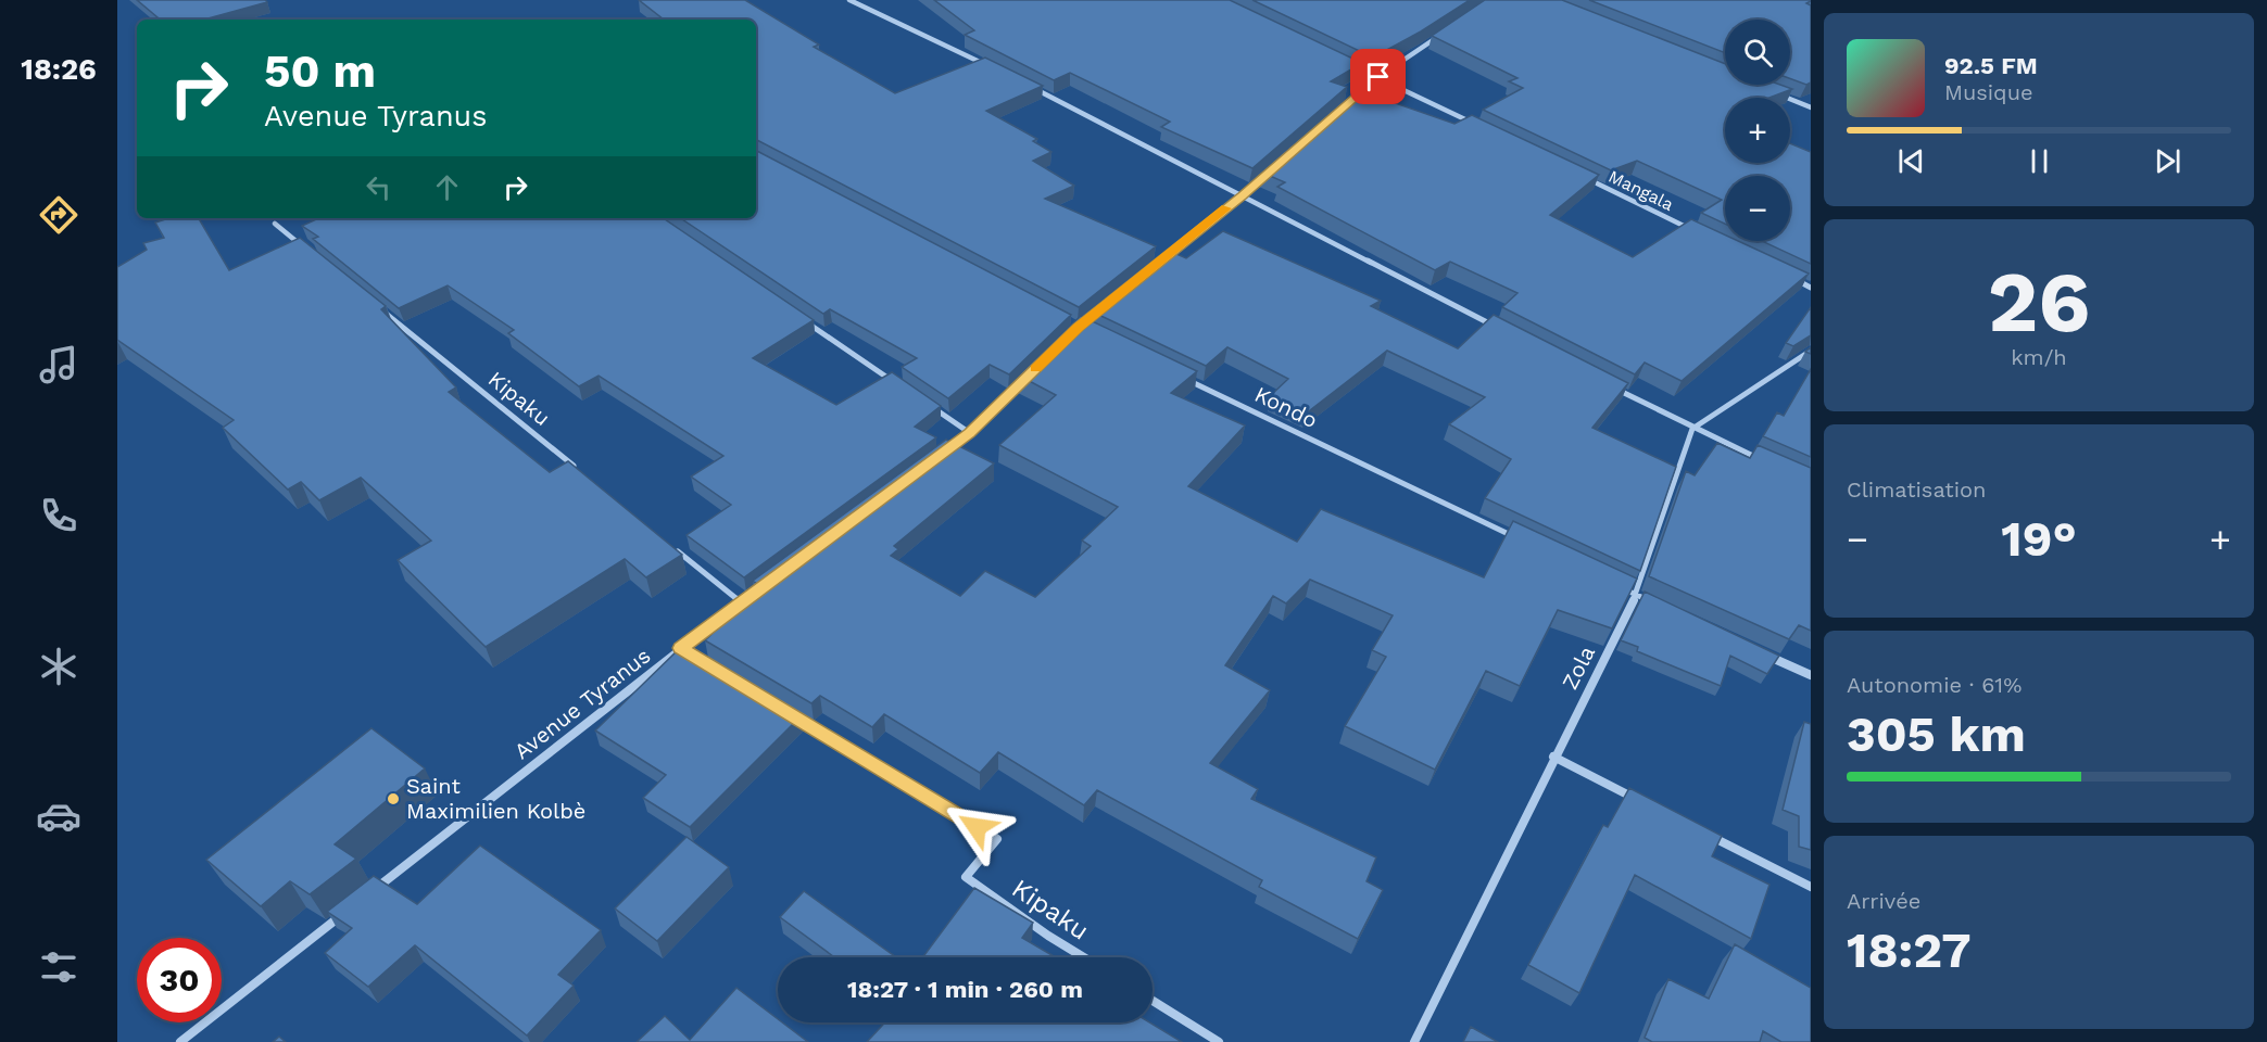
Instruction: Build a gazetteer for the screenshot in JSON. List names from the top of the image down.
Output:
{
  "streets": {
    "street": [
      "Mangala",
      "Kipaku",
      "Kondo",
      "Zola",
      "Avenue Tyranus"
    ]
  },
  "places": ["Saint Maximilien Kolbè"],
  "page": {
    "tabs": "18:26",
    "map_buttons": ["+", "−"],
    "turn": ["50 m", "Avenue Tyranus"],
    "song": ["92.5 FM", "Musique"],
    "tile": [
      ["26", "km/h"],
      "Climatisation",
      ["Autonomie · 61%", "305 km"],
      ["Arrivée", "18:27"]
    ],
    "heat": ["−", "19°", "+"],
    "limit": "30",
    "trip": "18:27 · 1 min · 260 m"
  }
}
